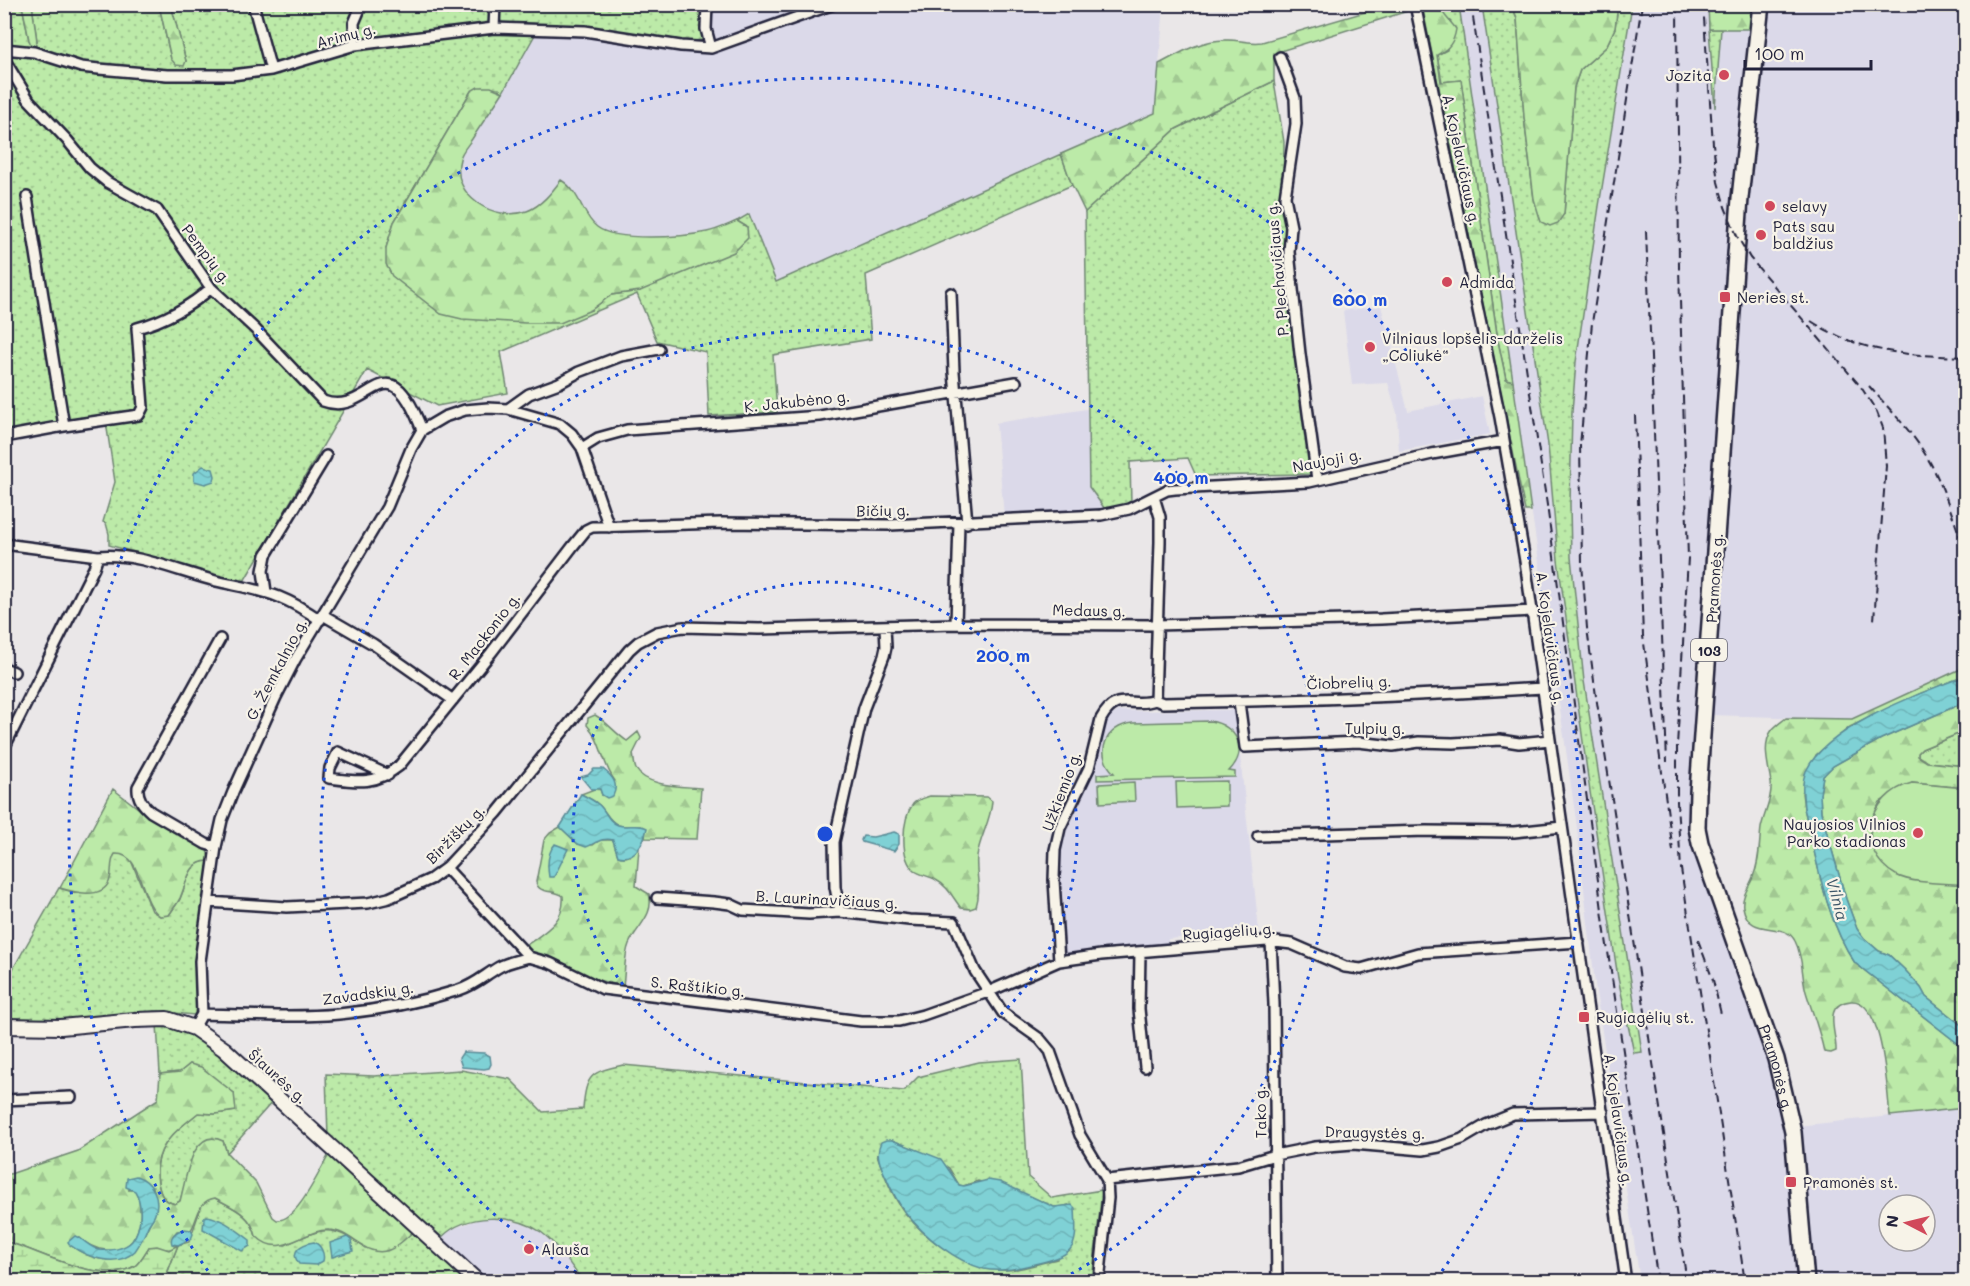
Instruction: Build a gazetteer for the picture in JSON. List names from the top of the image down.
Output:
{
  "streets": {
    "main road": ["Pramonės g.", "103", "Šiaurės g."],
    "street": [
      "Arimų g.",
      "A. Kojelavičiaus g.",
      "Pempių g.",
      "P. Plechavičiaus g.",
      "K. Jakubėno g.",
      "Naujoji g.",
      "Bičių g.",
      "Medaus g.",
      "R. Mackonio g.",
      "G. Žemkalnio g.",
      "Čiobrelių g.",
      "Tulpių g.",
      "Užkiemio g.",
      "Biržiškų g.",
      "B. Laurinavičiaus g.",
      "Rugiagėlių g.",
      "S. Raštikio g.",
      "Zavadskių g.",
      "Tako g.",
      "Draugystės g."
    ]
  },
  "crossings": [
    ["A. Kojelavičiaus g.", "Naujoji g."],
    ["A. Kojelavičiaus g.", "Medaus g."],
    ["A. Kojelavičiaus g.", "Čiobrelių g."],
    ["A. Kojelavičiaus g.", "Tulpių g."],
    ["A. Kojelavičiaus g.", "Rugiagėlių g."],
    ["A. Kojelavičiaus g.", "Draugystės g."],
    ["Pempių g.", "G. Žemkalnio g."],
    ["P. Plechavičiaus g.", "Naujoji g."],
    ["Naujoji g.", "Bičių g."],
    ["Bičių g.", "R. Mackonio g."],
    ["Medaus g.", "Biržiškų g."],
    ["G. Žemkalnio g.", "Biržiškų g."],
    ["G. Žemkalnio g.", "Zavadskių g."],
    ["Čiobrelių g.", "Tulpių g."],
    ["Čiobrelių g.", "Užkiemio g."],
    ["Užkiemio g.", "Rugiagėlių g."],
    ["Biržiškų g.", "S. Raštikio g."],
    ["B. Laurinavičiaus g.", "Rugiagėlių g."],
    ["B. Laurinavičiaus g.", "S. Raštikio g."],
    ["Rugiagėlių g.", "S. Raštikio g."],
    ["Rugiagėlių g.", "Tako g."],
    ["S. Raštikio g.", "Zavadskių g."],
    ["Tako g.", "Draugystės g."]
  ],
  "water": ["Vilnia"],
  "places": {
    "other": [
      "Jozita",
      "selavy",
      "Pats sau baldžius",
      "Admida",
      "Vilniaus lopšelis-darželis „Coliukė“",
      "Naujosios Vilnios Parko stadionas",
      "Alauša"
    ],
    "transit": ["Neries st.", "Rugiagėlių st.", "Pramonės st."]
  },
  "scale_bar": "100 m",
  "north": "left",
  "rings": ["600 m", "400 m", "200 m"]
}
